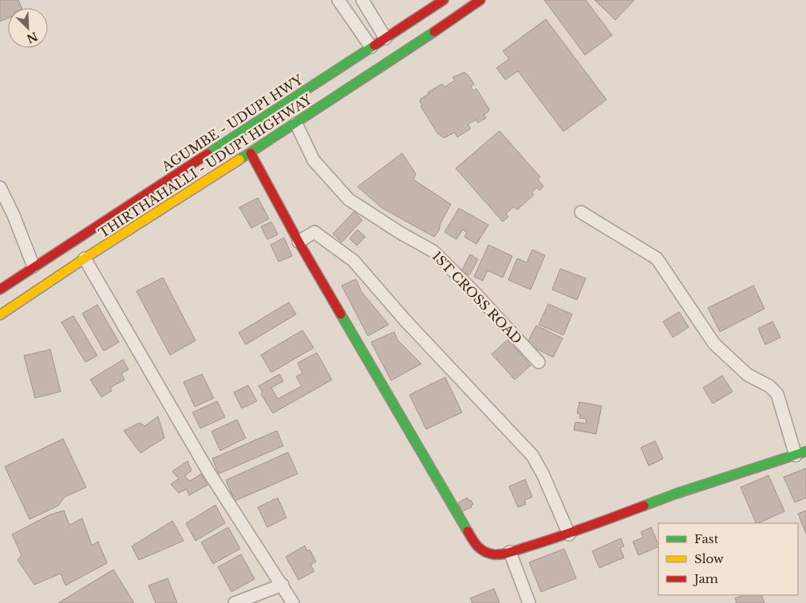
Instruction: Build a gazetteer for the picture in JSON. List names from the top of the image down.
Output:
{
  "streets": {
    "main road": ["AGUMBE - UDUPI HWY", "THIRTHAHALLI - UDUPI HIGHWAY"],
    "street": ["1ST CROSS ROAD"]
  },
  "crossings": [
    ["THIRTHAHALLI - UDUPI HIGHWAY", "1ST CROSS ROAD"]
  ],
  "legend": ["Fast", "Slow", "Jam"],
  "north": "bottom right"
}
